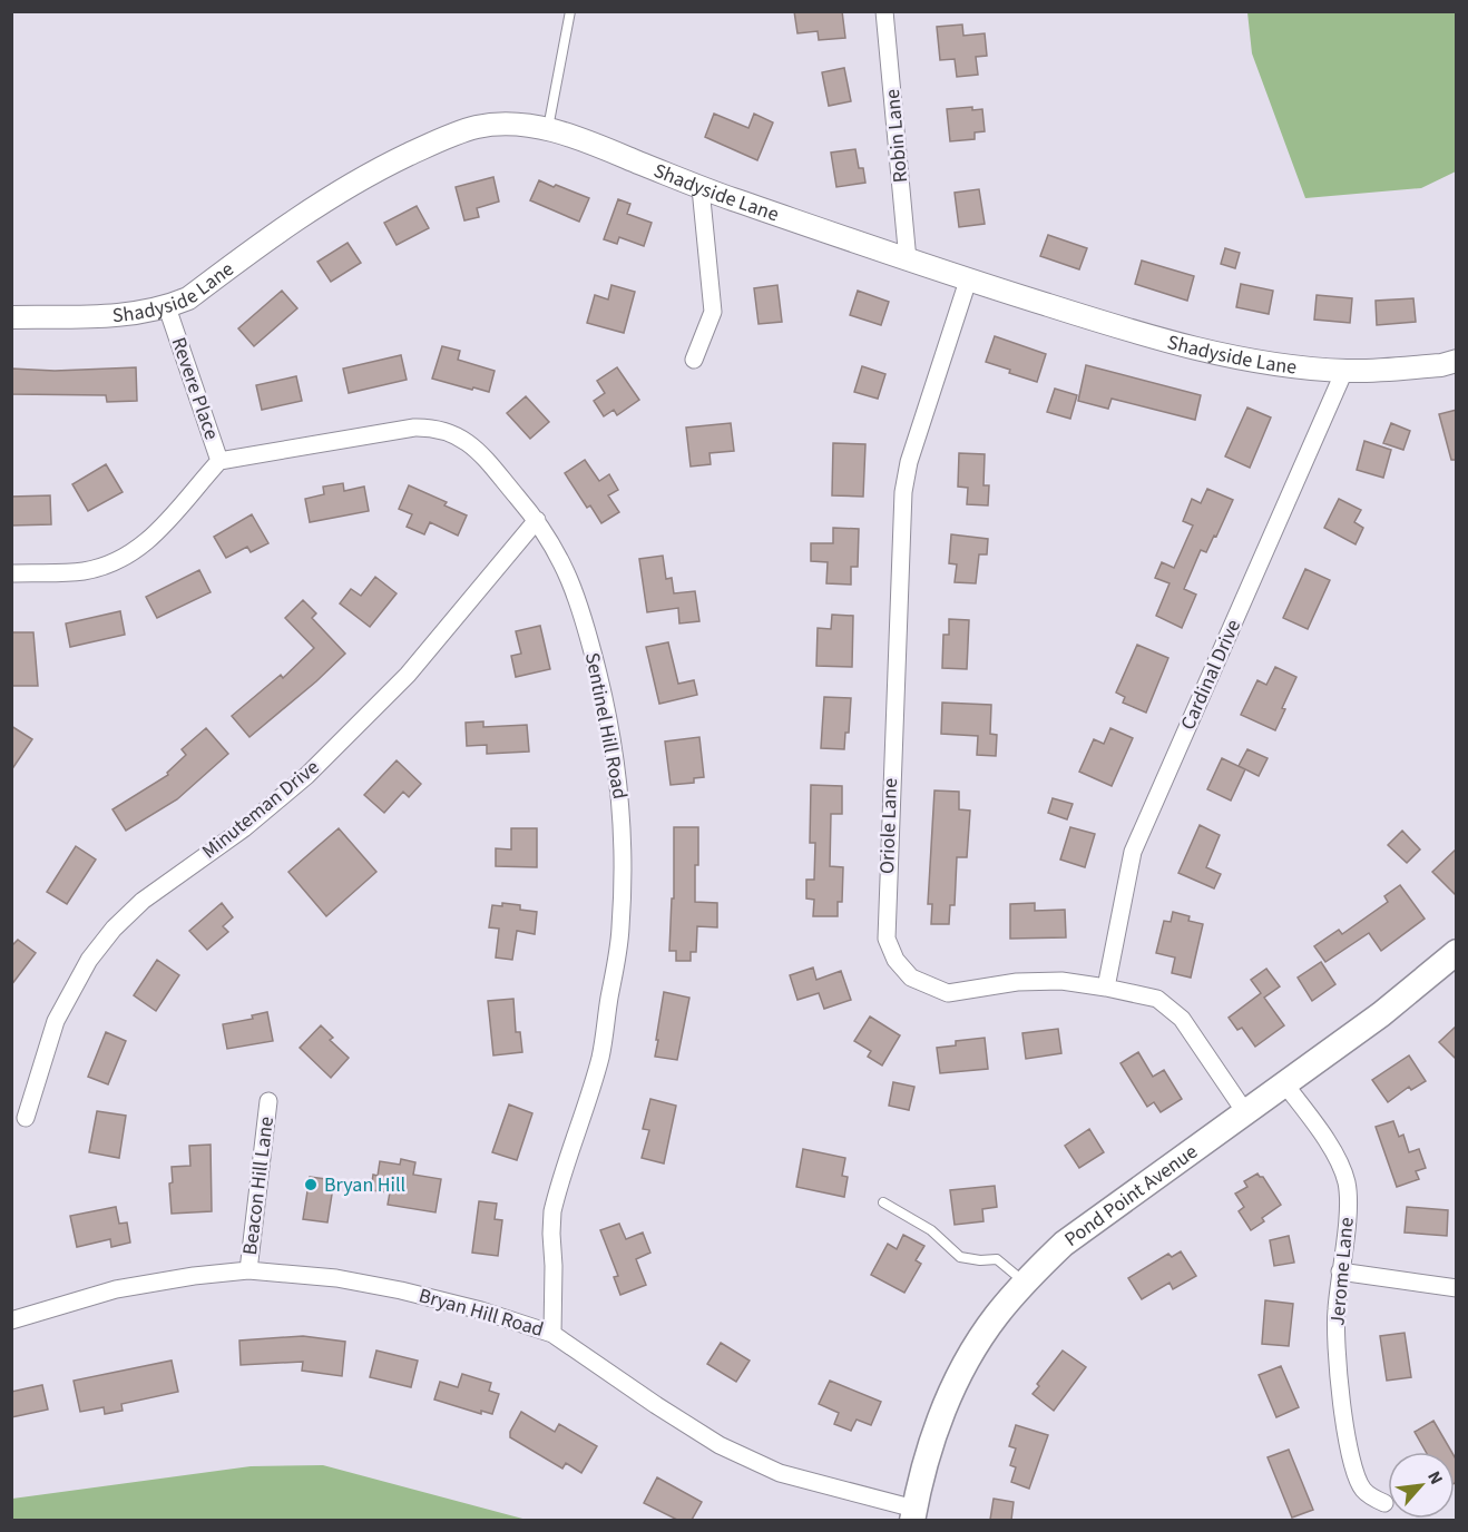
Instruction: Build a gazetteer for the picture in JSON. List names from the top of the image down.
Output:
{
  "streets": {
    "main road": ["Pond Point Avenue"],
    "street": [
      "Robin Lane",
      "Shadyside Lane",
      "Revere Place",
      "Cardinal Drive",
      "Sentinel Hill Road",
      "Minuteman Drive",
      "Oriole Lane",
      "Beacon Hill Lane",
      "Jerome Lane",
      "Bryan Hill Road"
    ]
  },
  "crossings": [
    ["Robin Lane", "Shadyside Lane"],
    ["Shadyside Lane", "Revere Place"],
    ["Shadyside Lane", "Cardinal Drive"],
    ["Shadyside Lane", "Oriole Lane"],
    ["Revere Place", "Sentinel Hill Road"],
    ["Cardinal Drive", "Oriole Lane"],
    ["Sentinel Hill Road", "Minuteman Drive"],
    ["Sentinel Hill Road", "Bryan Hill Road"],
    ["Oriole Lane", "Pond Point Avenue"],
    ["Beacon Hill Lane", "Bryan Hill Road"],
    ["Pond Point Avenue", "Jerome Lane"],
    ["Pond Point Avenue", "Bryan Hill Road"]
  ],
  "places": ["Bryan Hill"],
  "north": "top right"
}
